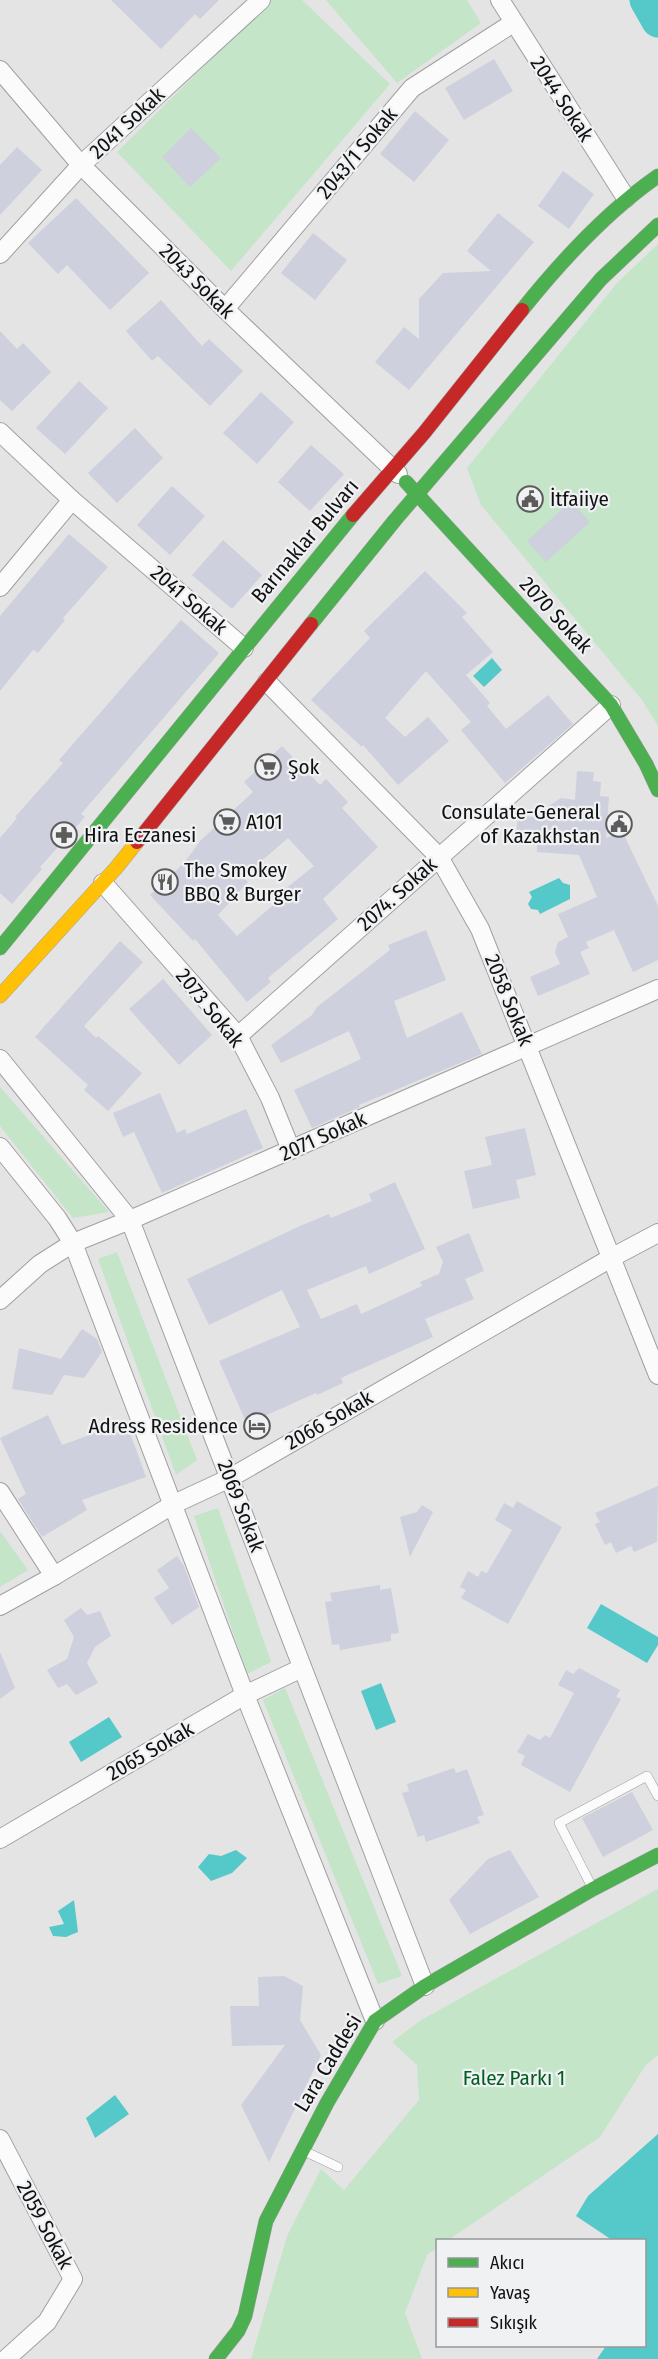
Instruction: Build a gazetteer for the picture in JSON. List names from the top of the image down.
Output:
{
  "streets": {
    "main road": ["Barınaklar Bulvarı", "2070 Sokak", "Lara Caddesi"],
    "street": [
      "2044 Sokak",
      "2041 Sokak",
      "2043/1 Sokak",
      "2043 Sokak",
      "2074. Sokak",
      "2058 Sokak",
      "2073 Sokak",
      "2071 Sokak",
      "2066 Sokak",
      "2069 Sokak",
      "2065 Sokak",
      "2059 Sokak"
    ]
  },
  "crossings": [
    ["2044 Sokak", "2043/1 Sokak"],
    ["2044 Sokak", "Barınaklar Bulvarı"],
    ["2041 Sokak", "2043 Sokak"],
    ["2041 Sokak", "Barınaklar Bulvarı"],
    ["2043/1 Sokak", "2043 Sokak"],
    ["2043 Sokak", "Barınaklar Bulvarı"],
    ["2043 Sokak", "2070 Sokak"],
    ["Barınaklar Bulvarı", "2070 Sokak"],
    ["Barınaklar Bulvarı", "2058 Sokak"],
    ["Barınaklar Bulvarı", "2073 Sokak"],
    ["2070 Sokak", "2074. Sokak"],
    ["2074. Sokak", "2058 Sokak"],
    ["2074. Sokak", "2073 Sokak"],
    ["2058 Sokak", "2071 Sokak"],
    ["2058 Sokak", "2066 Sokak"],
    ["2073 Sokak", "2071 Sokak"],
    ["2071 Sokak", "2069 Sokak"],
    ["2066 Sokak", "2069 Sokak"],
    ["2069 Sokak", "2065 Sokak"],
    ["2069 Sokak", "Lara Caddesi"]
  ],
  "parks": ["Falez Parkı 1"],
  "places": {
    "public building": ["İtfaiiye", "Consulate-General of Kazakhstan"],
    "supermarket": ["Şok", "A101"],
    "pharmacy": ["Hira Eczanesi"],
    "restaurant": ["The Smokey BBQ & Burger"],
    "hotel": ["Adress Residence"]
  },
  "legend": ["Akıcı", "Yavaş", "Sıkışık"]
}
